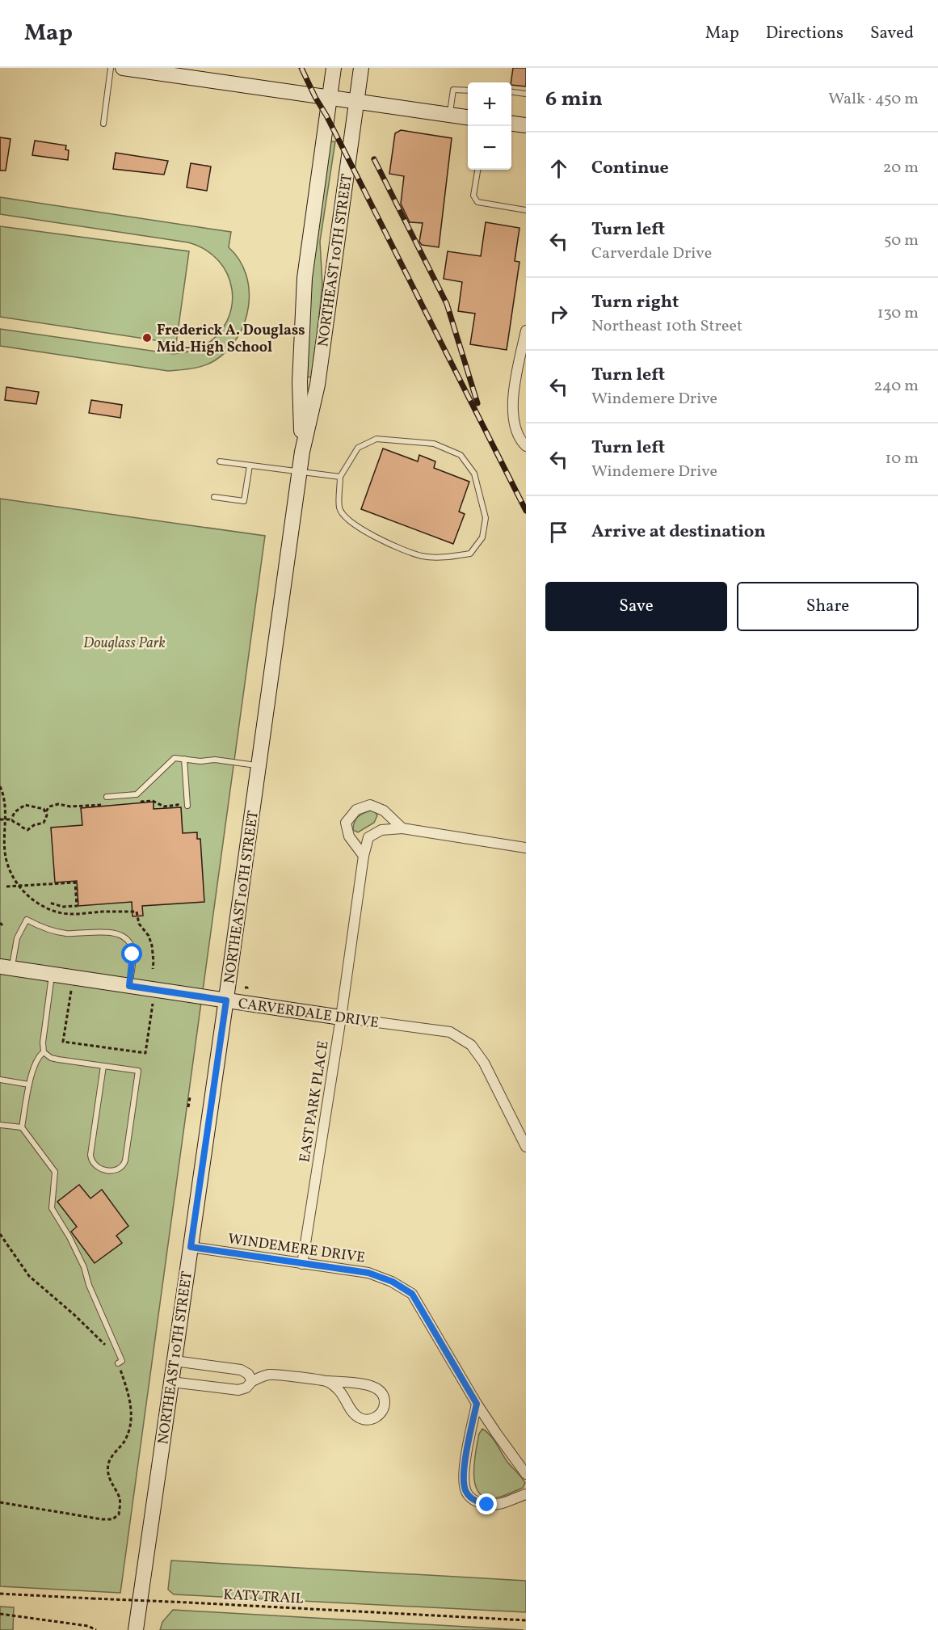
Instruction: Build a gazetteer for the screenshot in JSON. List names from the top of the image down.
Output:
{
  "streets": {
    "main road": ["NORTHEAST 10TH STREET", "CARVERDALE DRIVE"],
    "street": ["EAST PARK PLACE", "WINDEMERE DRIVE"],
    "path": ["KATY TRAIL"]
  },
  "crossings": [
    ["NORTHEAST 10TH STREET", "CARVERDALE DRIVE"],
    ["NORTHEAST 10TH STREET", "WINDEMERE DRIVE"],
    ["CARVERDALE DRIVE", "EAST PARK PLACE"],
    ["EAST PARK PLACE", "WINDEMERE DRIVE"]
  ],
  "parks": ["Douglass Park"],
  "places": ["Frederick A. Douglass Mid-High School"],
  "page": {
    "header": "Map",
    "nav": ["Map", "Directions", "Saved"],
    "heading": ["6 min", "Walk · 450 m"],
    "map_buttons": ["+", "−"],
    "list": [
      ["Continue", "20 m"],
      ["Turn left", "Carverdale Drive", "50 m"],
      ["Turn right", "Northeast 10th Street", "130 m"],
      ["Turn left", "Windemere Drive", "240 m"],
      ["Turn left", "Windemere Drive", "10 m"],
      "Arrive at destination"
    ],
    "buttons": ["Save", "Share"]
  }
}
